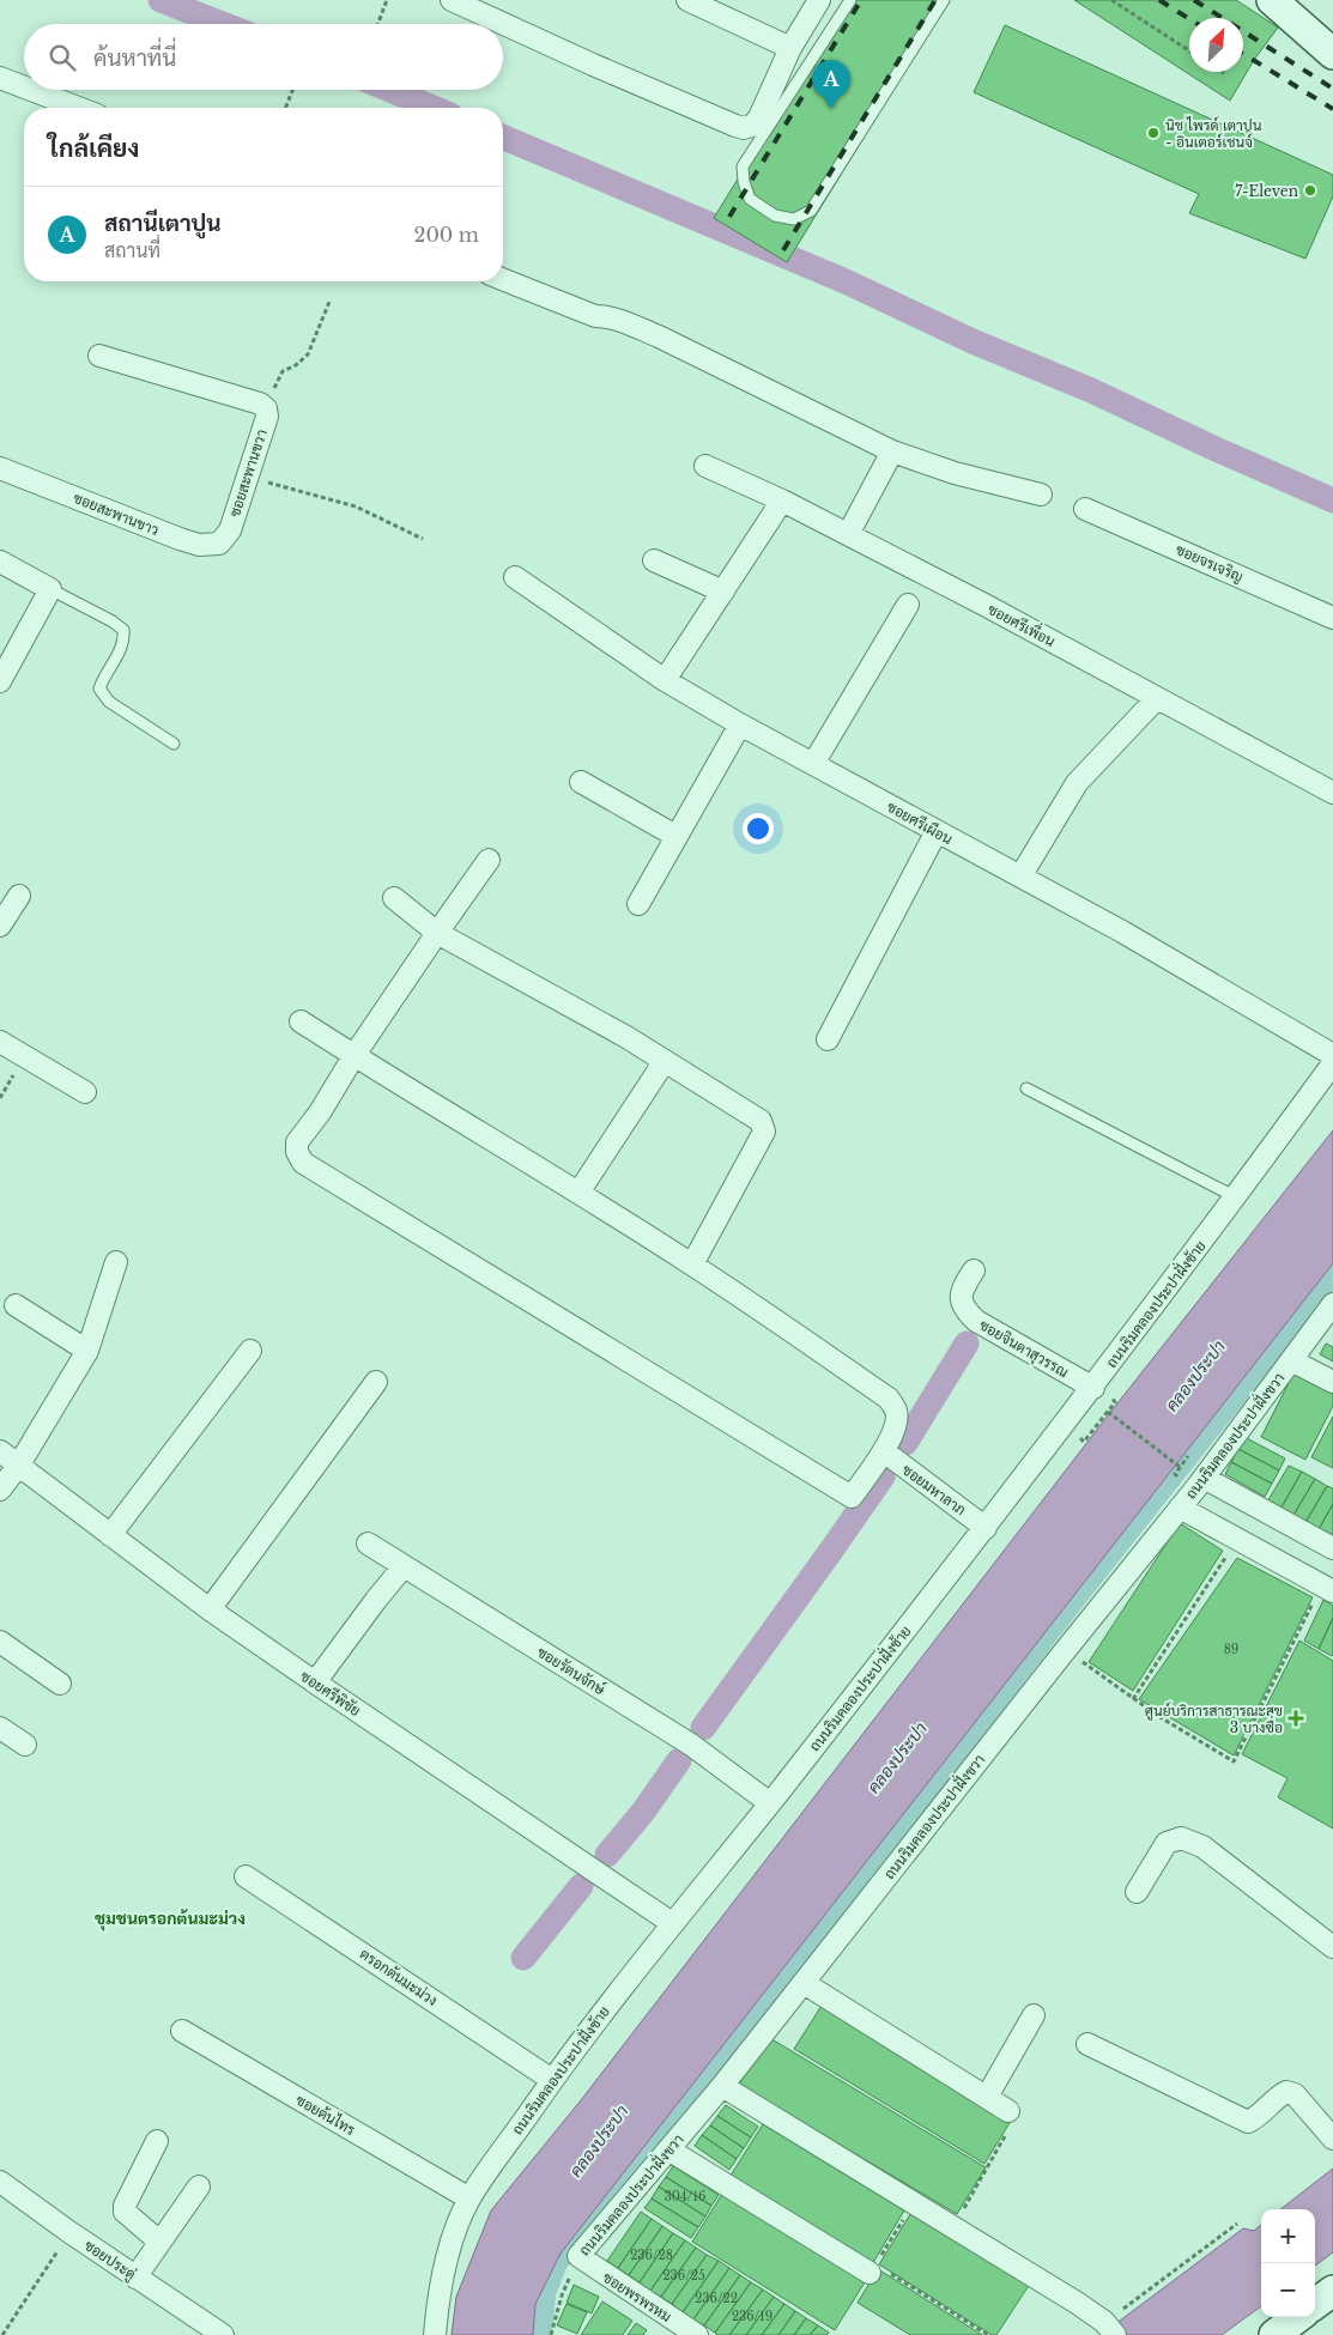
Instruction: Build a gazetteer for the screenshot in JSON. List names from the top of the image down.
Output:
{
  "streets": {
    "street": [
      "ซอยสะพานขวา",
      "ซอยสะพานขาว",
      "ซอยจรเจริญ",
      "ซอยศรีเพื่อน",
      "ซอยศรีเผือน",
      "ถนนริมคลองประปาฝั่งซ้าย",
      "ซอยจินดาสุวรรณ",
      "ถนนริมคลองประปาฝั่งขวา",
      "ซอยมหาลาภ",
      "ซอยรัตนจักษ์",
      "ซอยศรีพิชัย",
      "ตรอกต้นมะม่วง",
      "ซอยต้นไทร",
      "ซอยประดู่",
      "ซอยพรพรหม"
    ]
  },
  "crossings": [
    ["ซอยสะพานขวา", "ซอยสะพานขาว"],
    ["ถนนริมคลองประปาฝั่งซ้าย", "ซอยจินดาสุวรรณ"],
    ["ถนนริมคลองประปาฝั่งซ้าย", "ซอยมหาลาภ"],
    ["ถนนริมคลองประปาฝั่งซ้าย", "ซอยรัตนจักษ์"],
    ["ถนนริมคลองประปาฝั่งซ้าย", "ซอยศรีพิชัย"],
    ["ถนนริมคลองประปาฝั่งซ้าย", "ตรอกต้นมะม่วง"],
    ["ถนนริมคลองประปาฝั่งซ้าย", "ซอยต้นไทร"],
    ["ถนนริมคลองประปาฝั่งขวา", "ซอยพรพรหม"]
  ],
  "districts": ["ชุมชนตรอกต้นมะม่วง"],
  "water": ["คลองประปา"],
  "places": {
    "other": ["นิช ไพรด์ เตาปูน - อินเตอร์เชนจ์", "7-Eleven"],
    "health": ["ศูนย์บริการสาธารณะสุข 3 บางซื่อ"]
  },
  "house_numbers": [
    "89",
    "304/16",
    "236/28",
    "236/25",
    "236/22",
    "236/19"
  ],
  "north": "top right",
  "page": {
    "search": "ค้นหาที่นี่",
    "pins": "A",
    "heading": "ใกล้เคียง",
    "list": [
      {
        "mark": "A",
        "name": "สถานีเตาปูน",
        "note": "สถานที่",
        "value": "200 m"
      }
    ],
    "map_buttons": ["+", "−"]
  }
}
